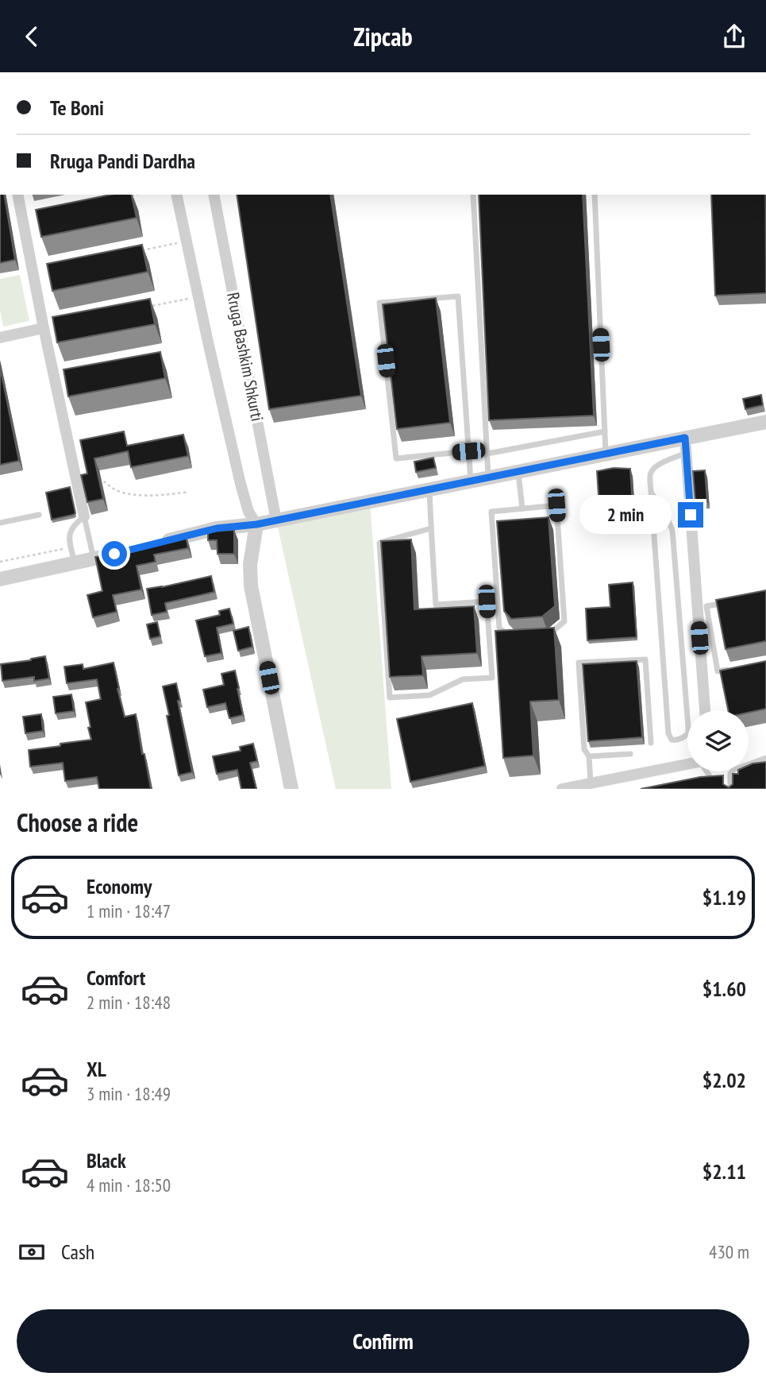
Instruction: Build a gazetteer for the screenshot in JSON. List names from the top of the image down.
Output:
{
  "streets": {
    "street": ["Rruga Bashkim Shkurti"]
  },
  "page": {
    "header": "Zipcab",
    "banner": ["Te Boni", "Rruga Pandi Dardha"],
    "bubble": "2 min",
    "heading": "Choose a ride",
    "list": [
      {
        "name": "Economy",
        "note": "1 min · 18:47",
        "value": "$1.19"
      },
      {
        "name": "Comfort",
        "note": "2 min · 18:48",
        "value": "$1.60"
      },
      {
        "name": "XL",
        "note": "3 min · 18:49",
        "value": "$2.02"
      },
      {
        "name": "Black",
        "note": "4 min · 18:50",
        "value": "$2.11"
      }
    ],
    "pay": ["Cash", "430 m"],
    "buttons": "Confirm"
  }
}
